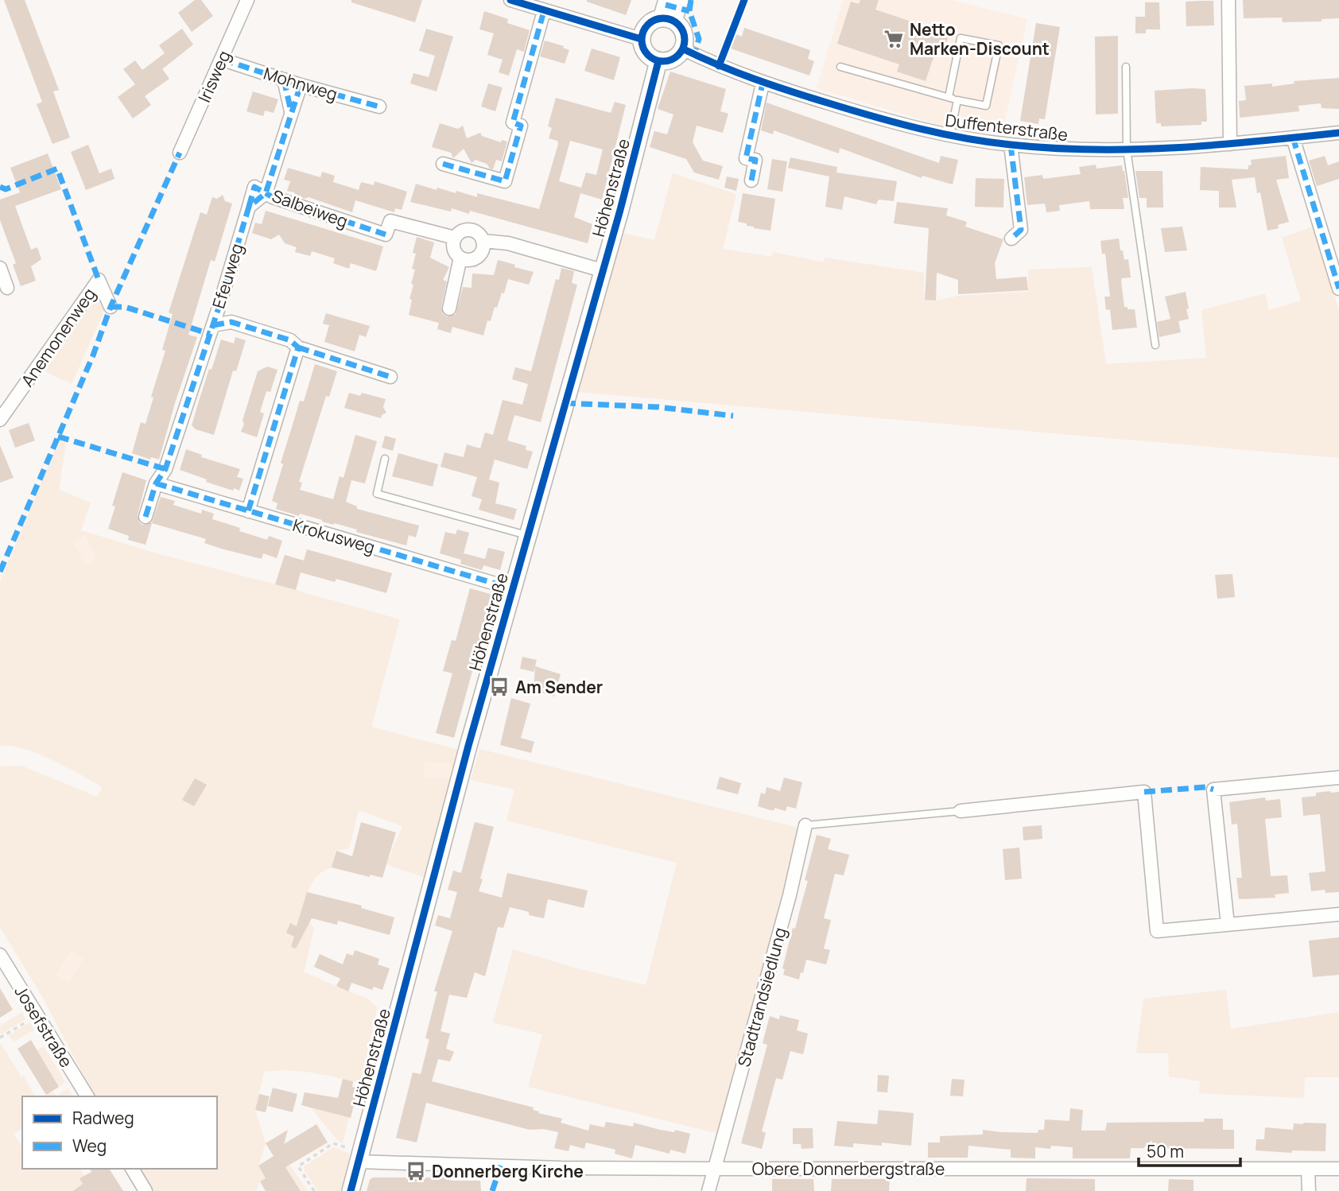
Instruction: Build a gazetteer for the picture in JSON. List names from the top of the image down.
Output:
{
  "streets": {
    "street": [
      "Irisweg",
      "Mohnweg",
      "Duffenterstraße",
      "Höhenstraße",
      "Salbeiweg",
      "Efeuweg",
      "Anemonenweg",
      "Krokusweg",
      "Stadtrandsiedlung",
      "Josefstraße",
      "Obere Donnerbergstraße"
    ]
  },
  "crossings": [
    ["Irisweg", "Mohnweg"],
    ["Duffenterstraße", "Höhenstraße"],
    ["Höhenstraße", "Krokusweg"],
    ["Höhenstraße", "Obere Donnerbergstraße"],
    ["Salbeiweg", "Efeuweg"],
    ["Stadtrandsiedlung", "Obere Donnerbergstraße"]
  ],
  "places": {
    "supermarket": ["Netto Marken-Discount"],
    "bus stop": ["Am Sender", "Donnerberg Kirche"]
  },
  "legend": ["Radweg", "Weg"],
  "scale_bar": "50 m"
}
